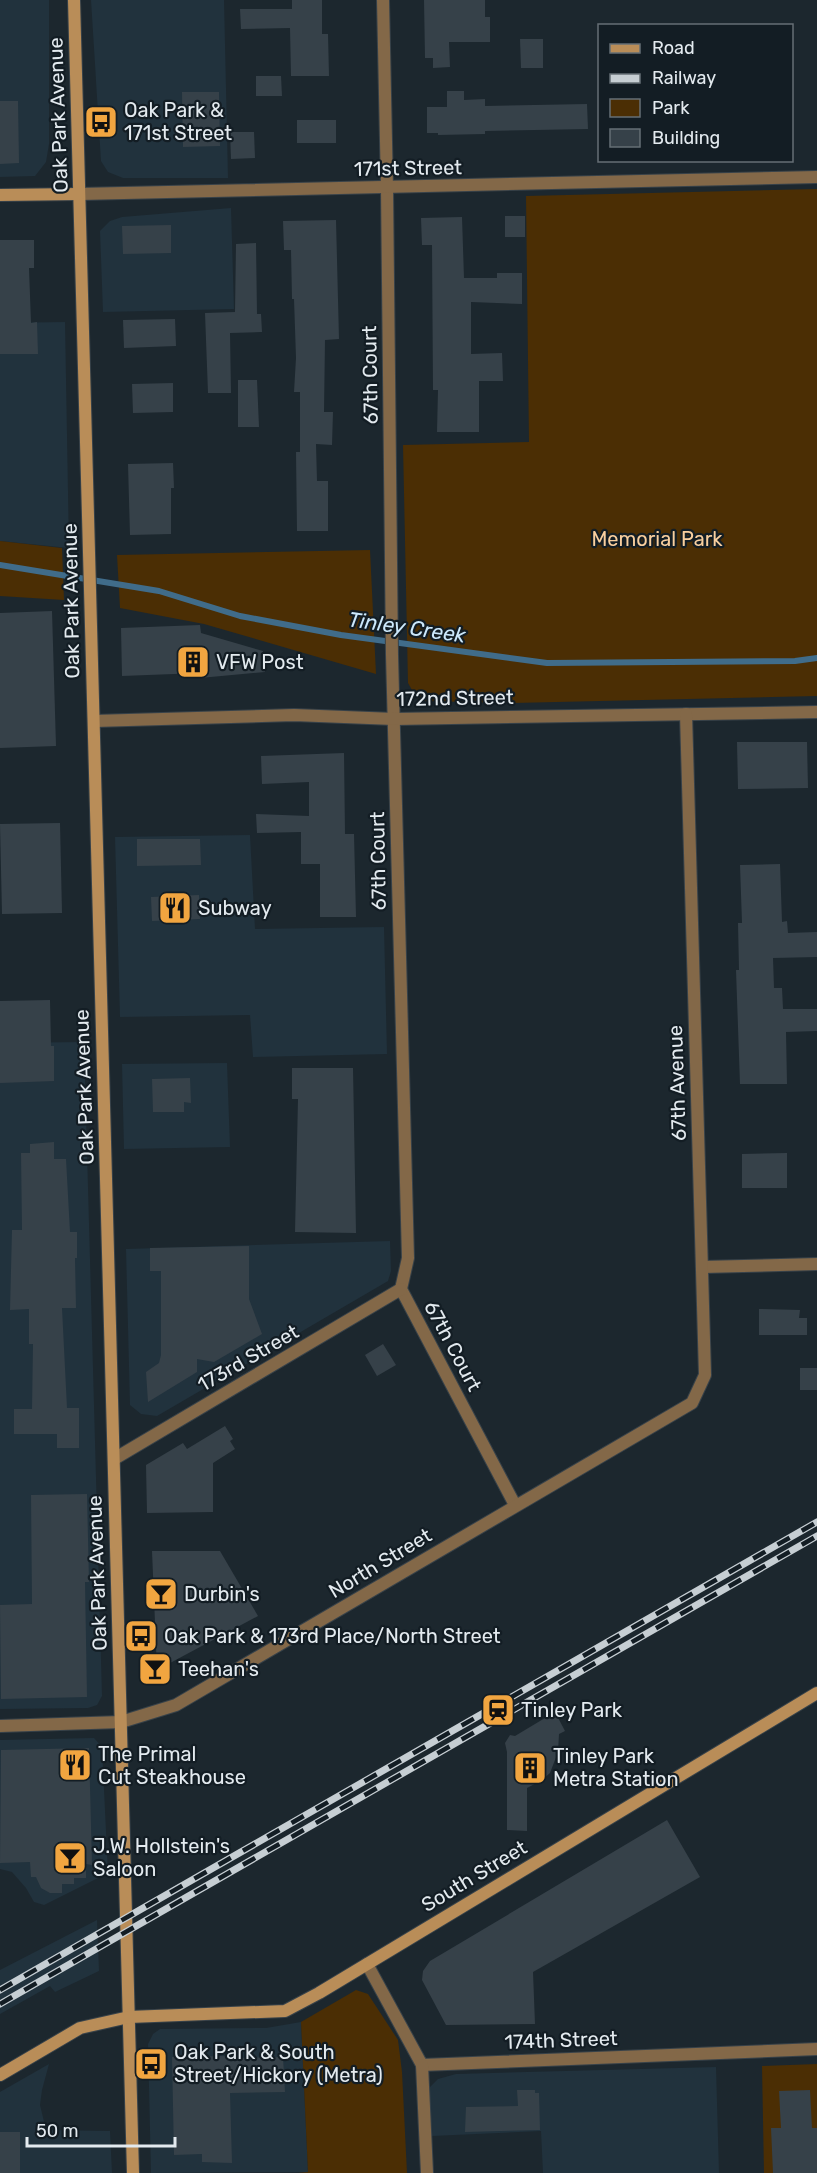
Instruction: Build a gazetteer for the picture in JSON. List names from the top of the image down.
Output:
{
  "streets": {
    "street": [
      "Oak Park Avenue",
      "171st Street",
      "67th Court",
      "172nd Street",
      "67th Avenue",
      "173rd Street",
      "North Street",
      "South Street",
      "174th Street"
    ]
  },
  "crossings": [
    ["Oak Park Avenue", "171st Street"],
    ["Oak Park Avenue", "172nd Street"],
    ["Oak Park Avenue", "173rd Street"],
    ["Oak Park Avenue", "North Street"],
    ["Oak Park Avenue", "South Street"],
    ["171st Street", "67th Court"],
    ["67th Court", "172nd Street"],
    ["67th Court", "173rd Street"],
    ["67th Court", "North Street"],
    ["172nd Street", "67th Avenue"],
    ["67th Avenue", "North Street"]
  ],
  "water": ["Tinley Creek"],
  "parks": ["Memorial Park"],
  "places": {
    "bus stop": ["Oak Park & 171st Street", "Oak Park & 173rd Place/North Street", "Oak Park & South Street/Hickory (Metra)"],
    "building": ["VFW Post", "Tinley Park Metra Station"],
    "restaurant": ["Subway", "The Primal Cut Steakhouse"],
    "bar": ["Durbin's", "Teehan's", "J.W. Hollstein's Saloon"],
    "station": ["Tinley Park"]
  },
  "legend": [
    "Road",
    "Railway",
    "Park",
    "Building"
  ],
  "scale_bar": "50 m"
}
